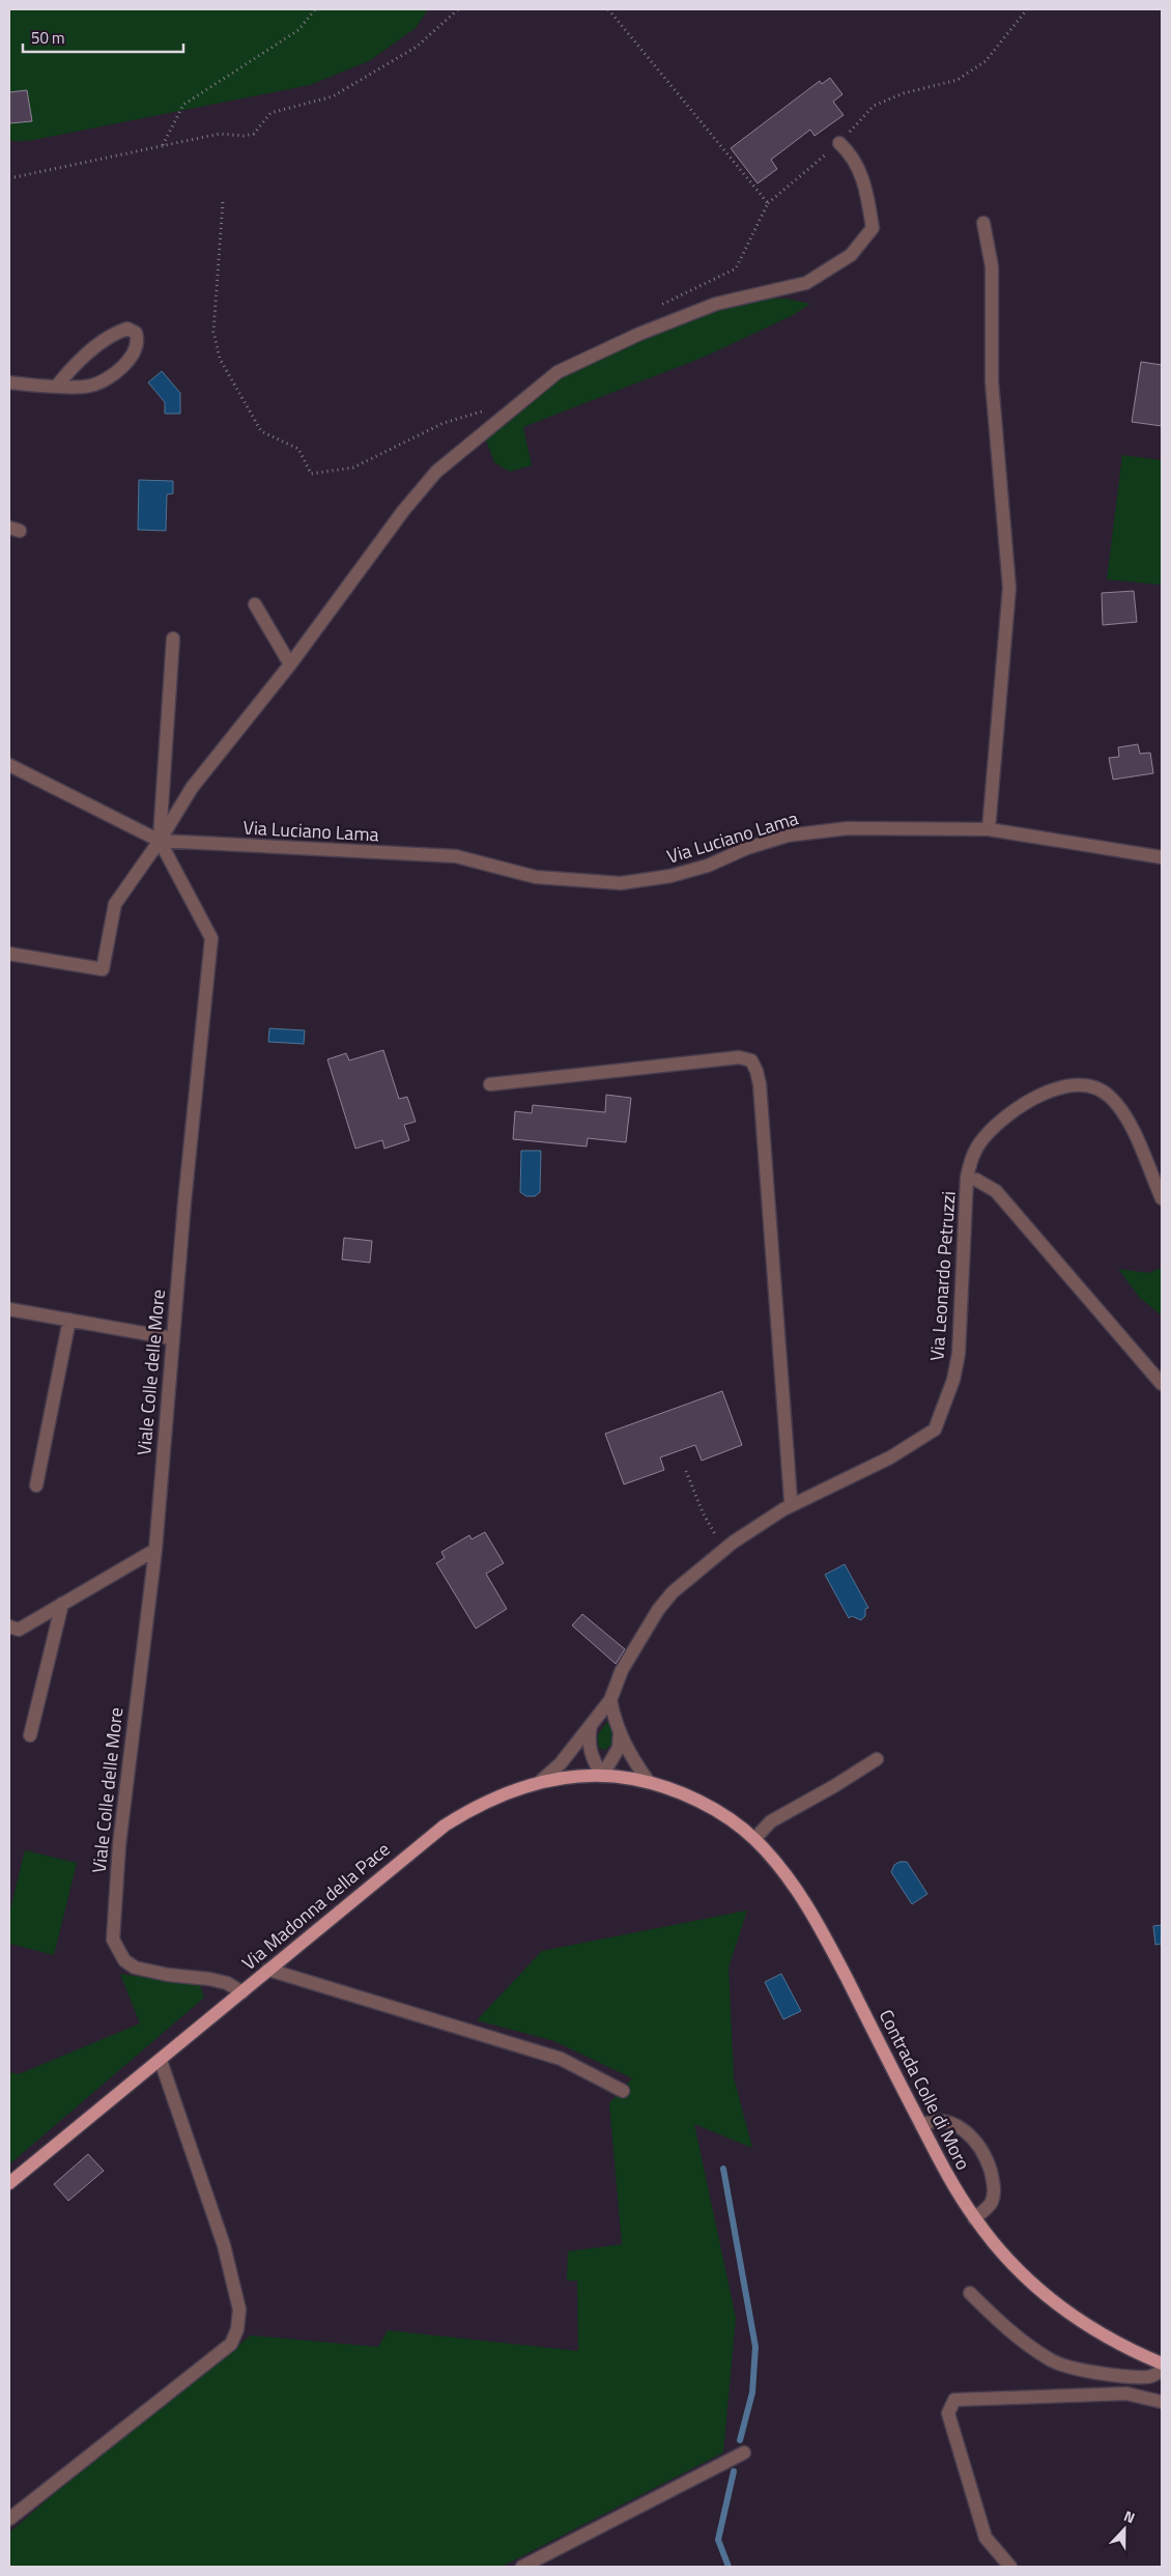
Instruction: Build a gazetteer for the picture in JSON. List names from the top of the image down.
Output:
{
  "streets": {
    "main road": ["Via Madonna della Pace", "Contrada Colle di Moro"],
    "street": ["Via Luciano Lama", "Via Leonardo Petruzzi", "Viale Colle delle More"]
  },
  "crossings": [
    ["Via Luciano Lama", "Viale Colle delle More"],
    ["Via Leonardo Petruzzi", "Via Madonna della Pace"],
    ["Viale Colle delle More", "Via Madonna della Pace"],
    ["Via Madonna della Pace", "Contrada Colle di Moro"]
  ],
  "scale_bar": "50 m",
  "north": "top"
}
